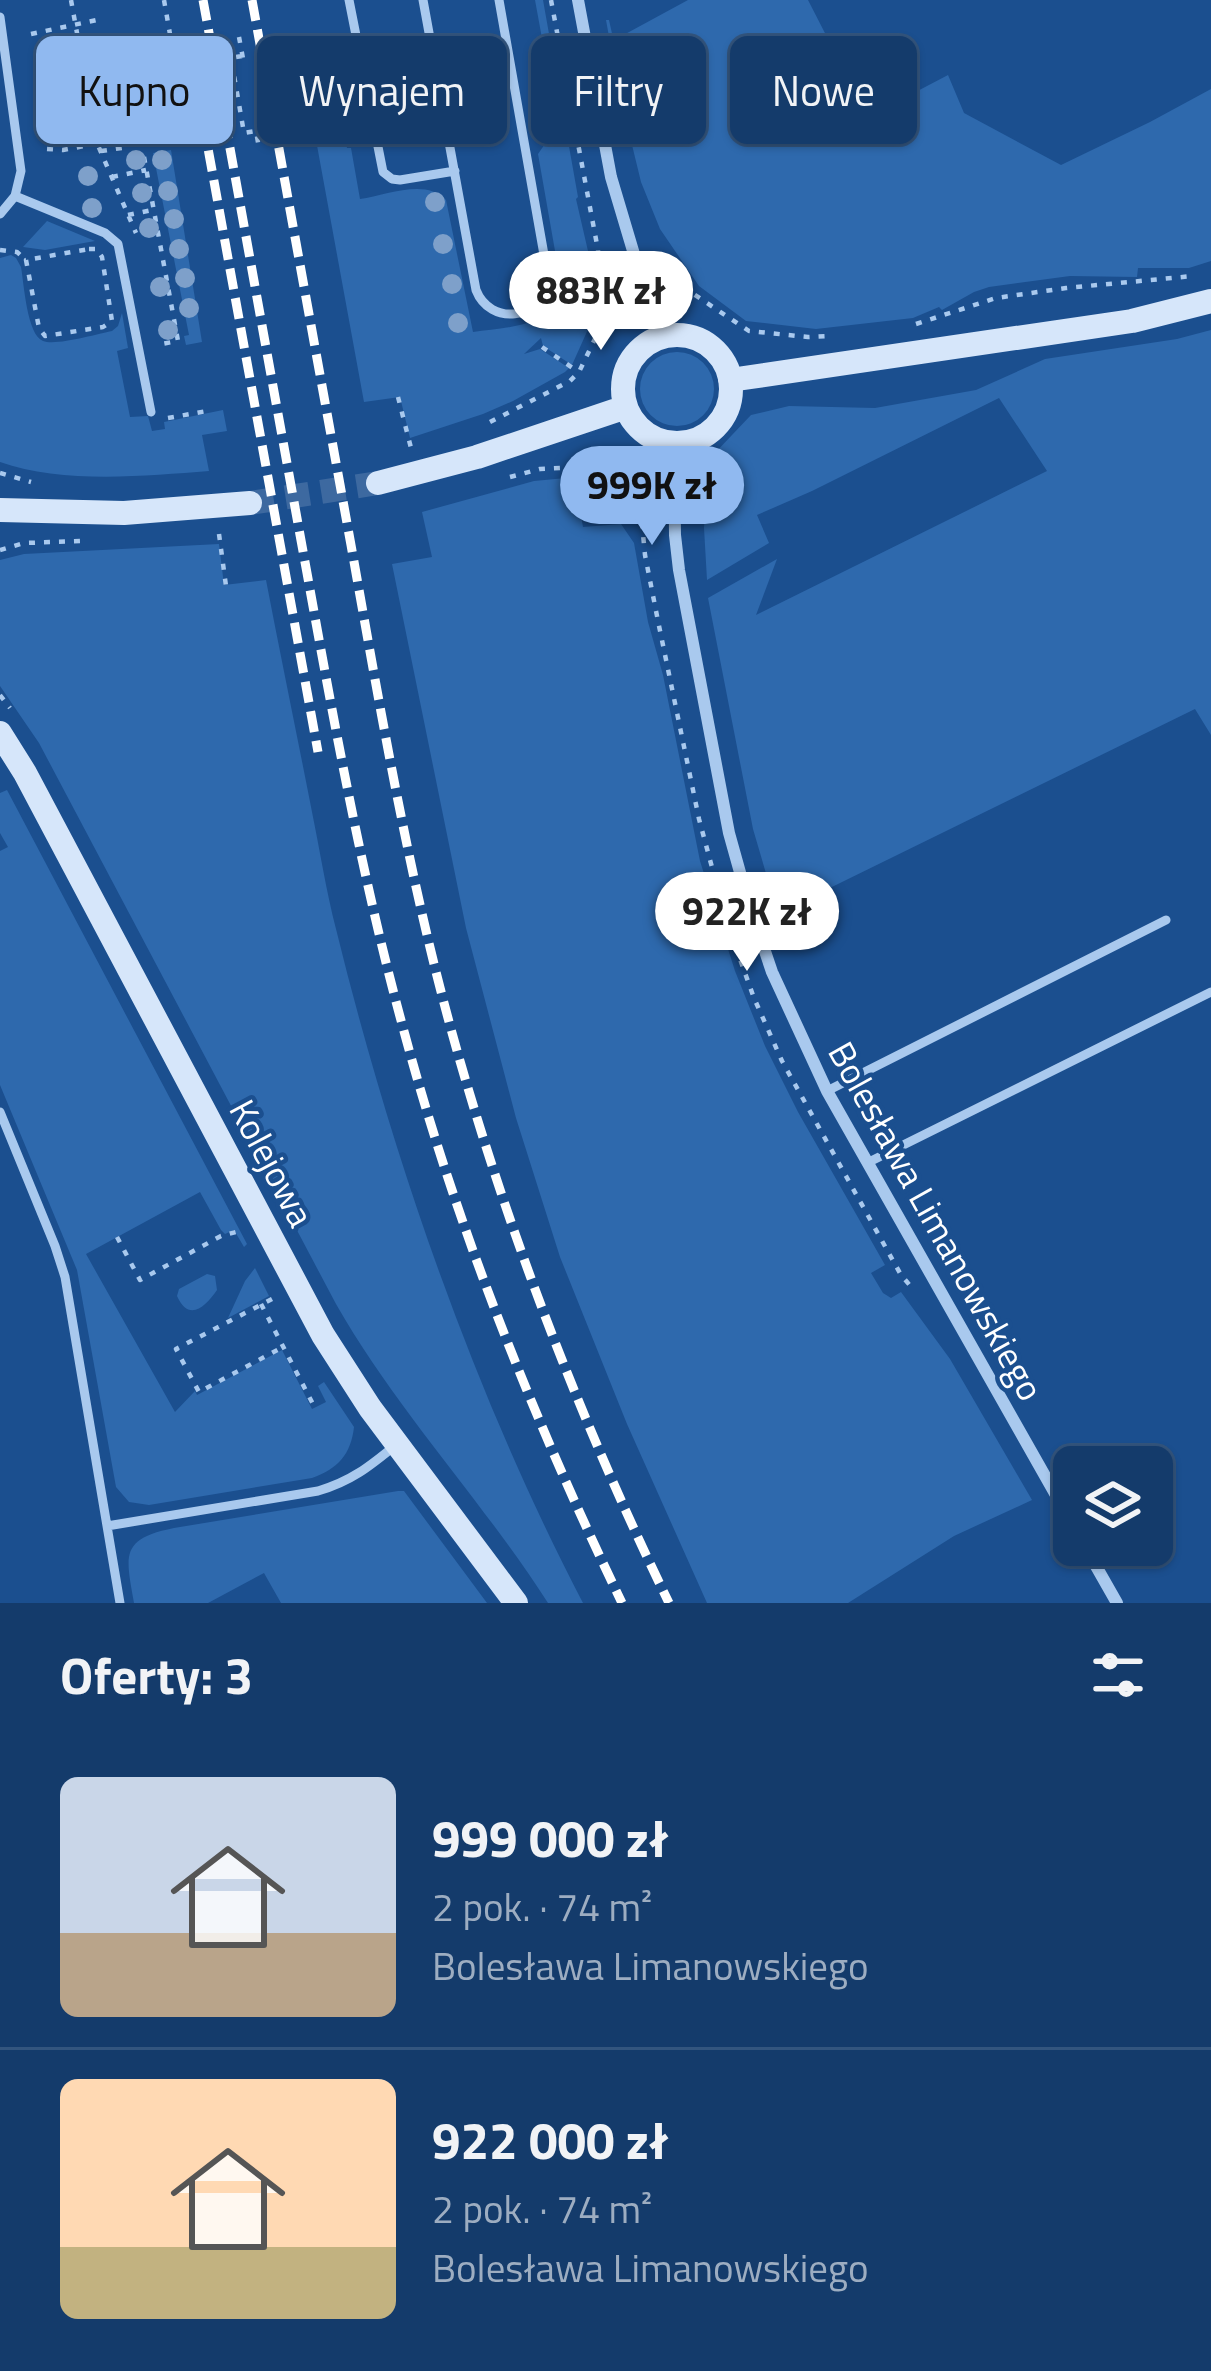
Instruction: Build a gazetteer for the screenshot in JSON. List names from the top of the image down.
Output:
{
  "streets": {
    "street": ["Kolejowa", "Bolesława Limanowskiego"]
  },
  "page": {
    "chip": [
      "Kupno",
      "Wynajem",
      "Filtry",
      "Nowe"
    ],
    "price": ["883K zł", "999K zł", "922K zł"],
    "heading": "Oferty: 3",
    "list": [
      {
        "name": "999 000 zł",
        "note": "2 pok. · 74 m² · Bolesława Limanowskiego"
      },
      {
        "name": "922 000 zł",
        "note": "2 pok. · 74 m² · Bolesława Limanowskiego"
      }
    ]
  }
}
